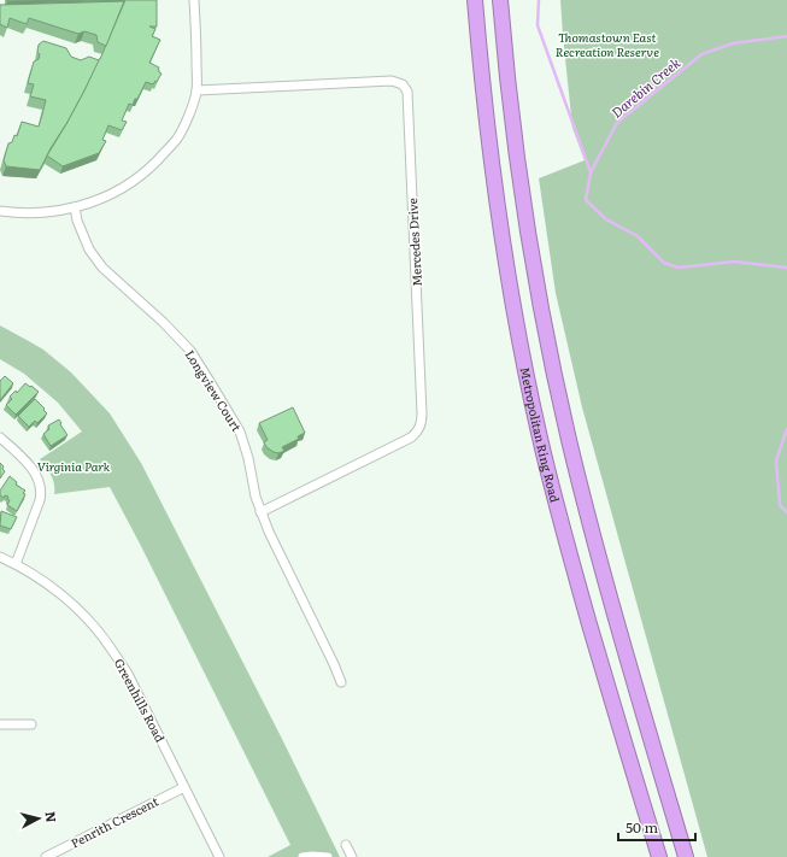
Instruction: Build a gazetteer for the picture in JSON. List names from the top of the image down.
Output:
{
  "streets": {
    "highway": ["Metropolitan Ring Road"],
    "street": [
      "Mercedes Drive",
      "Longview Court",
      "Greenhills Road",
      "Penrith Crescent"
    ]
  },
  "crossings": [
    ["Mercedes Drive", "Longview Court"],
    ["Greenhills Road", "Penrith Crescent"]
  ],
  "water": ["Darebin Creek"],
  "parks": ["Thomastown East Recreation Reserve", "Virginia Park"],
  "scale_bar": "50 m",
  "north": "right"
}
